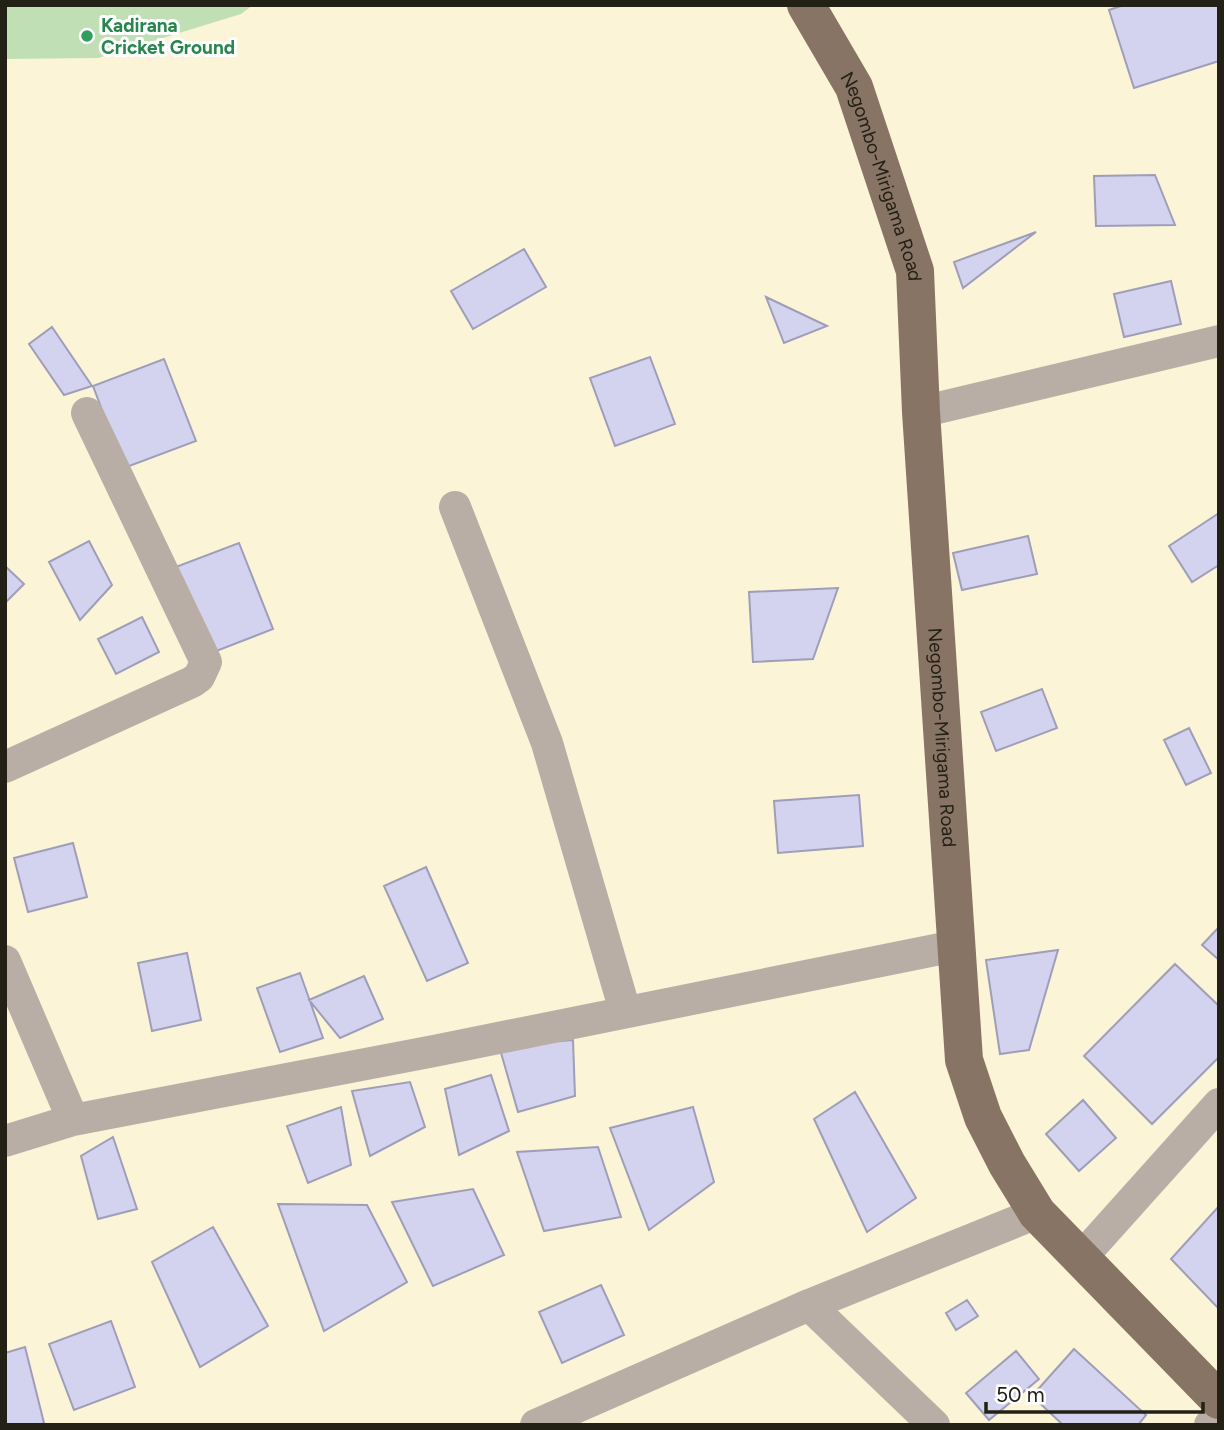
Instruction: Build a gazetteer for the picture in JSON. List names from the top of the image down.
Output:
{
  "streets": {
    "main road": ["Negombo-Mirigama Road"]
  },
  "places": ["Kadirana Cricket Ground"],
  "scale_bar": "50 m"
}
